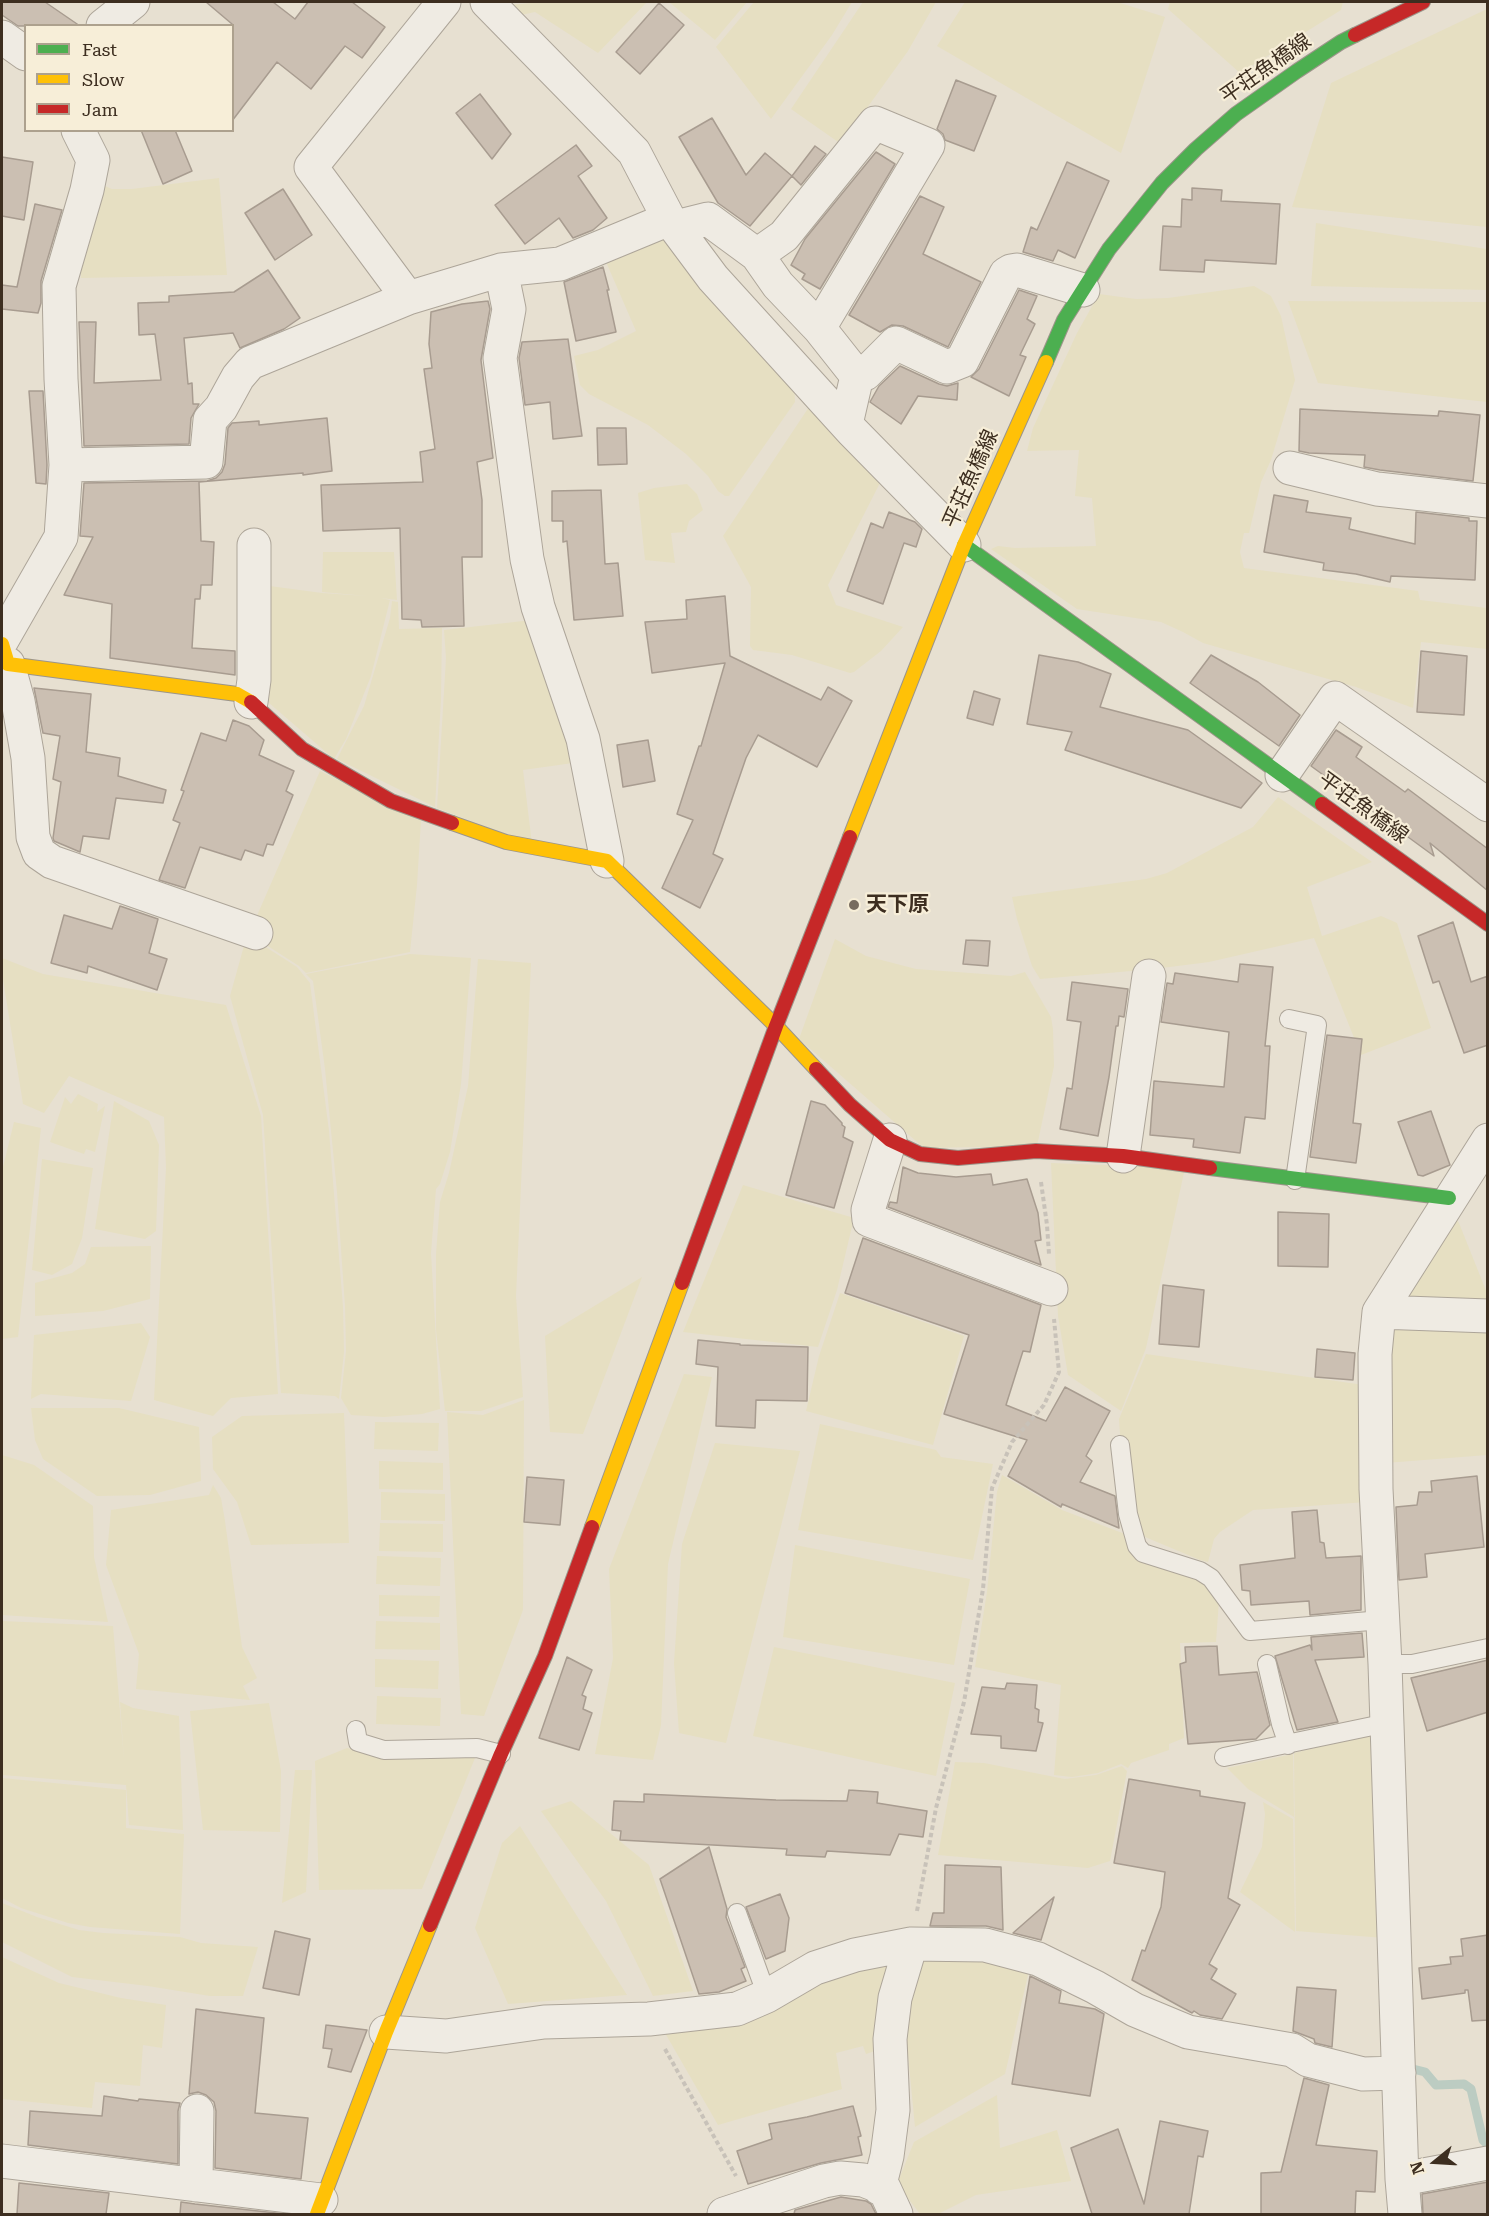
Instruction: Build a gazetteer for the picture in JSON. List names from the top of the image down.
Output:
{
  "streets": {
    "street": ["平荘魚橋線"]
  },
  "places": ["天下原"],
  "legend": ["Fast", "Slow", "Jam"],
  "north": "left"
}
